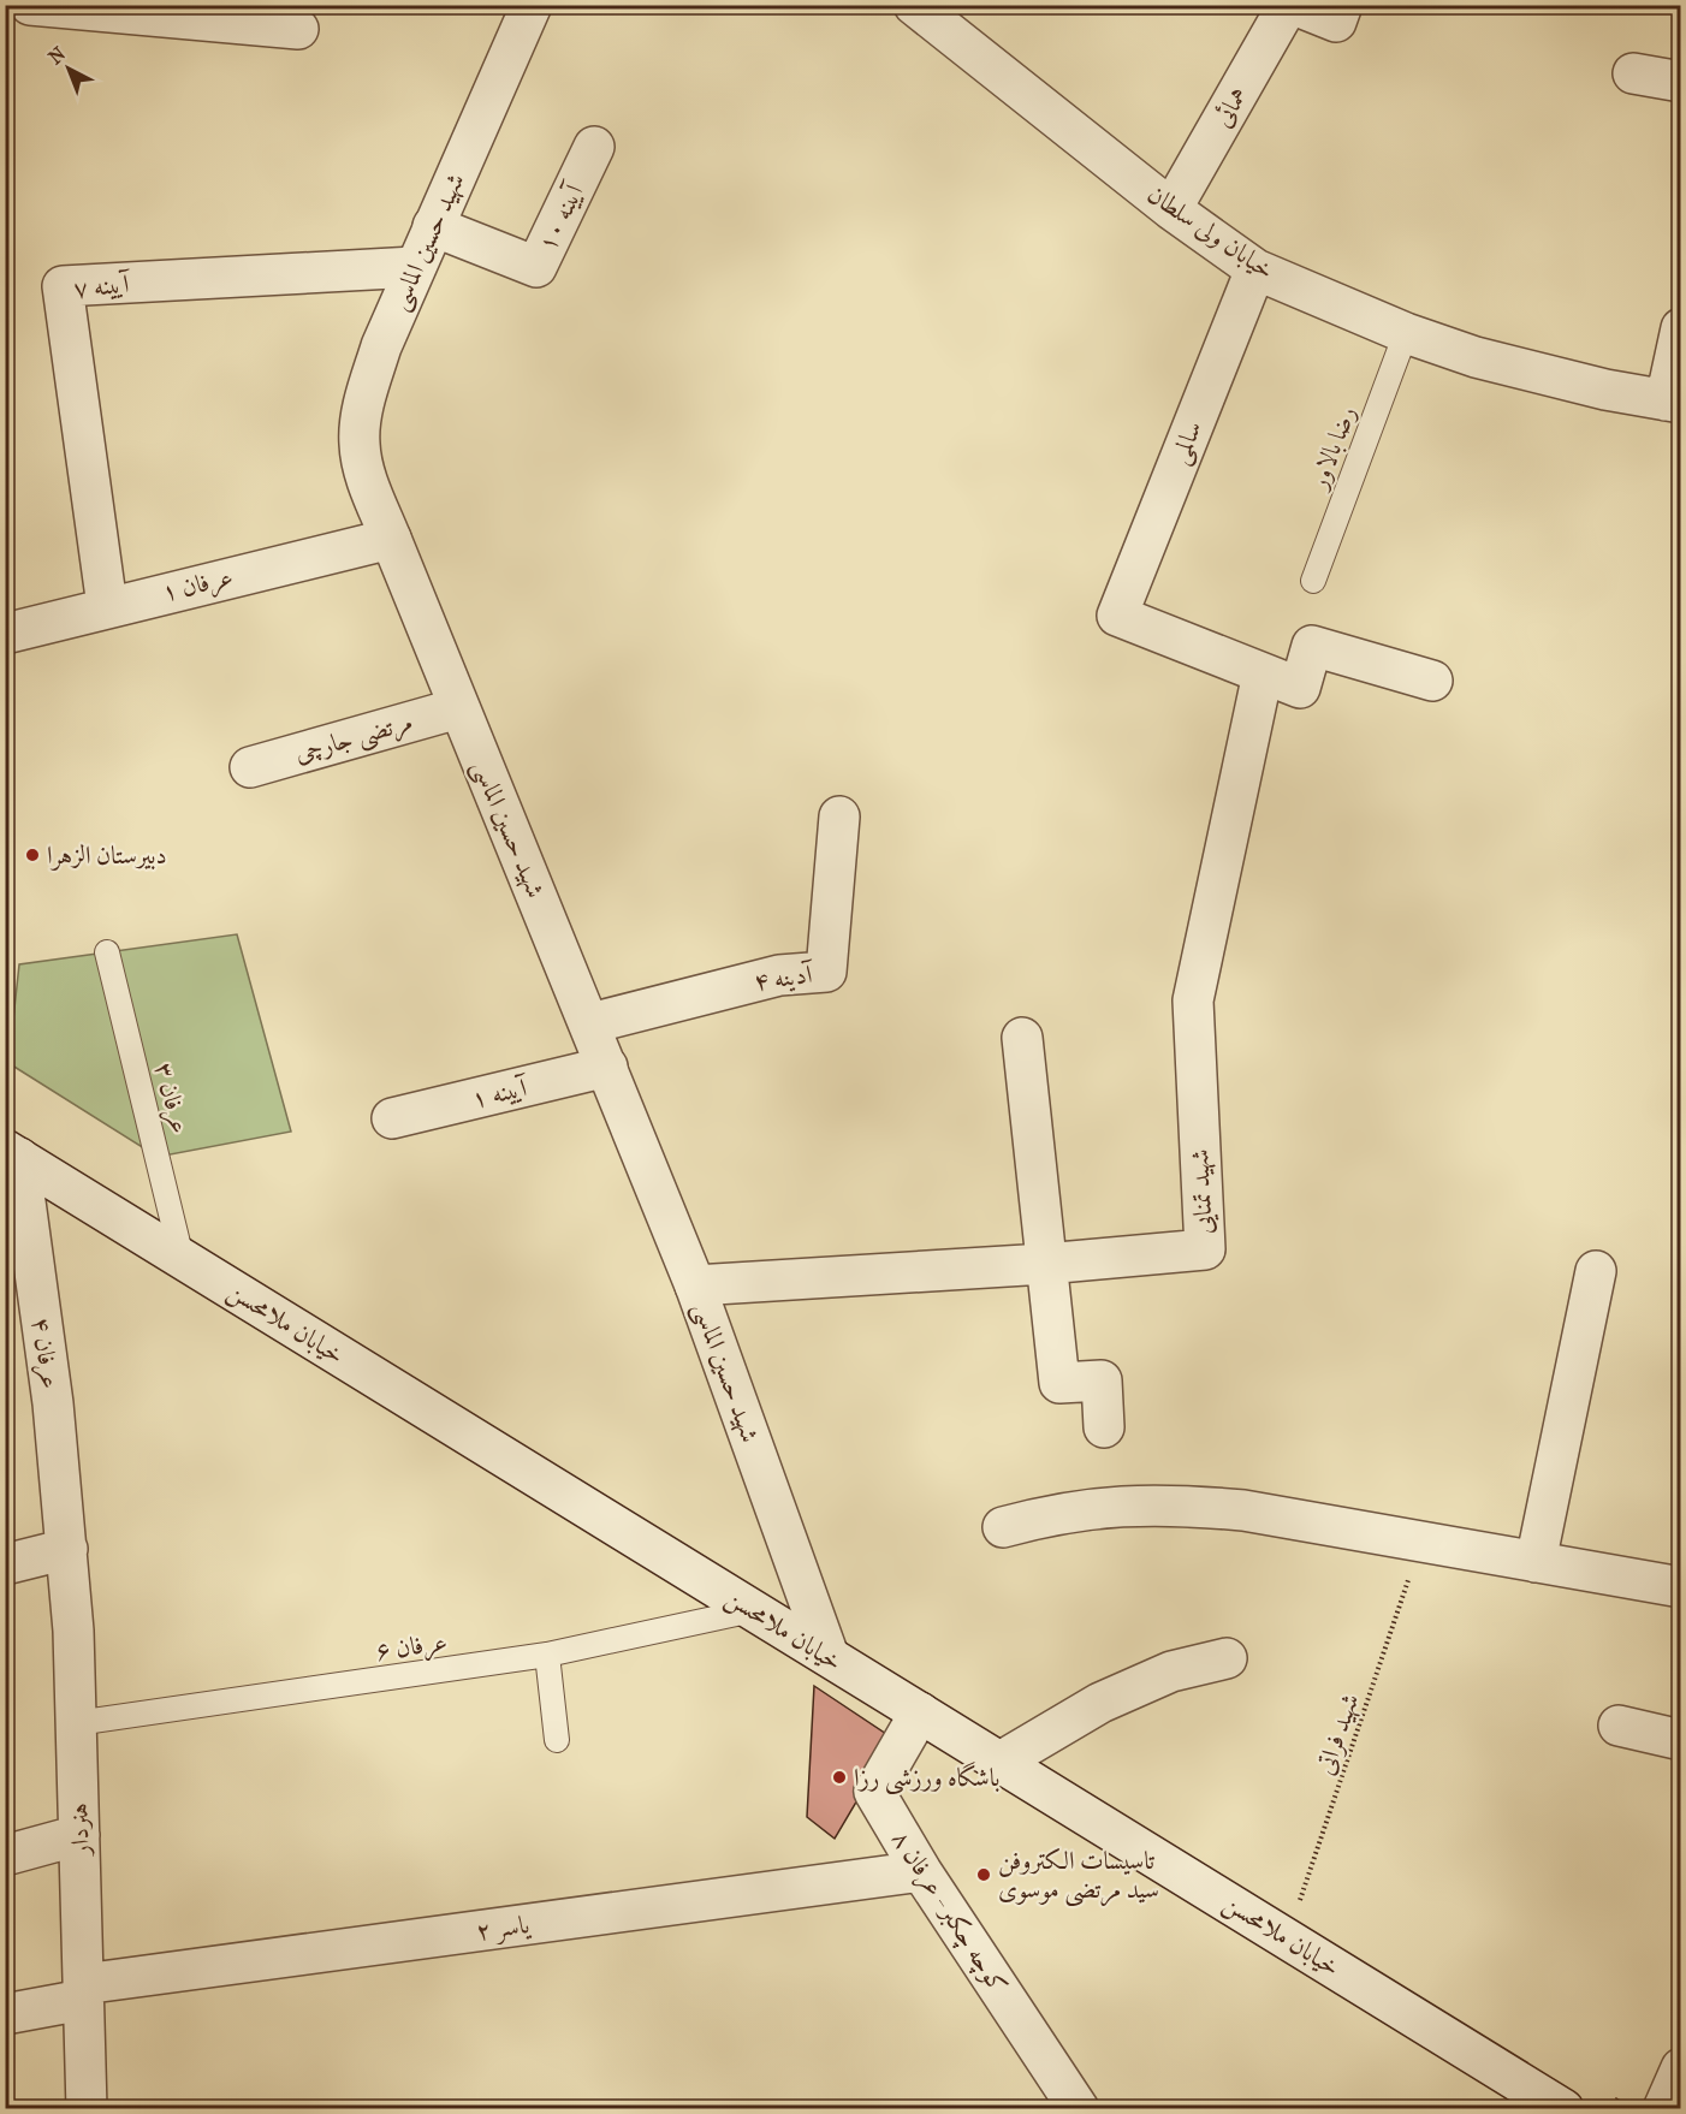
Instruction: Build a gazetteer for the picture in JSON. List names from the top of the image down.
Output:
{
  "streets": {
    "street": [
      "همائی",
      "آیینه ۱۰",
      "خیابان ولی سلطان",
      "شهید حسین الماسی",
      "آیینه ۷",
      "سالمی",
      "عرفان ۱",
      "مرتضی جارچی",
      "آدینه ۴",
      "آیینه ۱",
      "شهید تمنایی",
      "خیابان ملامحسن",
      "عرفان ۴",
      "هنردار",
      "کوچه چکبر - عرفان ۸",
      "یاسر ۲"
    ],
    "lane": ["رضا بالاور", "عرفان ۳", "عرفان ۶"],
    "path": ["شهید فراتی"]
  },
  "crossings": [
    ["همائی", "خیابان ولی سلطان"],
    ["آیینه ۱۰", "شهید حسین الماسی"],
    ["خیابان ولی سلطان", "سالمی"],
    ["خیابان ولی سلطان", "رضا بالاور"],
    ["شهید حسین الماسی", "آیینه ۷"],
    ["شهید حسین الماسی", "عرفان ۱"],
    ["شهید حسین الماسی", "مرتضی جارچی"],
    ["شهید حسین الماسی", "آدینه ۴"],
    ["شهید حسین الماسی", "آیینه ۱"],
    ["شهید حسین الماسی", "شهید تمنایی"],
    ["شهید حسین الماسی", "خیابان ملامحسن"],
    ["آیینه ۷", "عرفان ۱"],
    ["سالمی", "شهید تمنایی"],
    ["عرفان ۳", "خیابان ملامحسن"],
    ["خیابان ملامحسن", "عرفان ۴"],
    ["خیابان ملامحسن", "عرفان ۶"],
    ["خیابان ملامحسن", "شهید فراتی"],
    ["خیابان ملامحسن", "کوچه چکبر - عرفان ۸"],
    ["عرفان ۴", "هنردار"],
    ["عرفان ۶", "هنردار"],
    ["هنردار", "یاسر ۲"],
    ["کوچه چکبر - عرفان ۸", "یاسر ۲"]
  ],
  "places": ["دبیرستان الزهرا", "باشگاه ورزشی رزا", "تاسیسات الکتروفن سید مرتضی موسوی"],
  "north": "top left"
}
